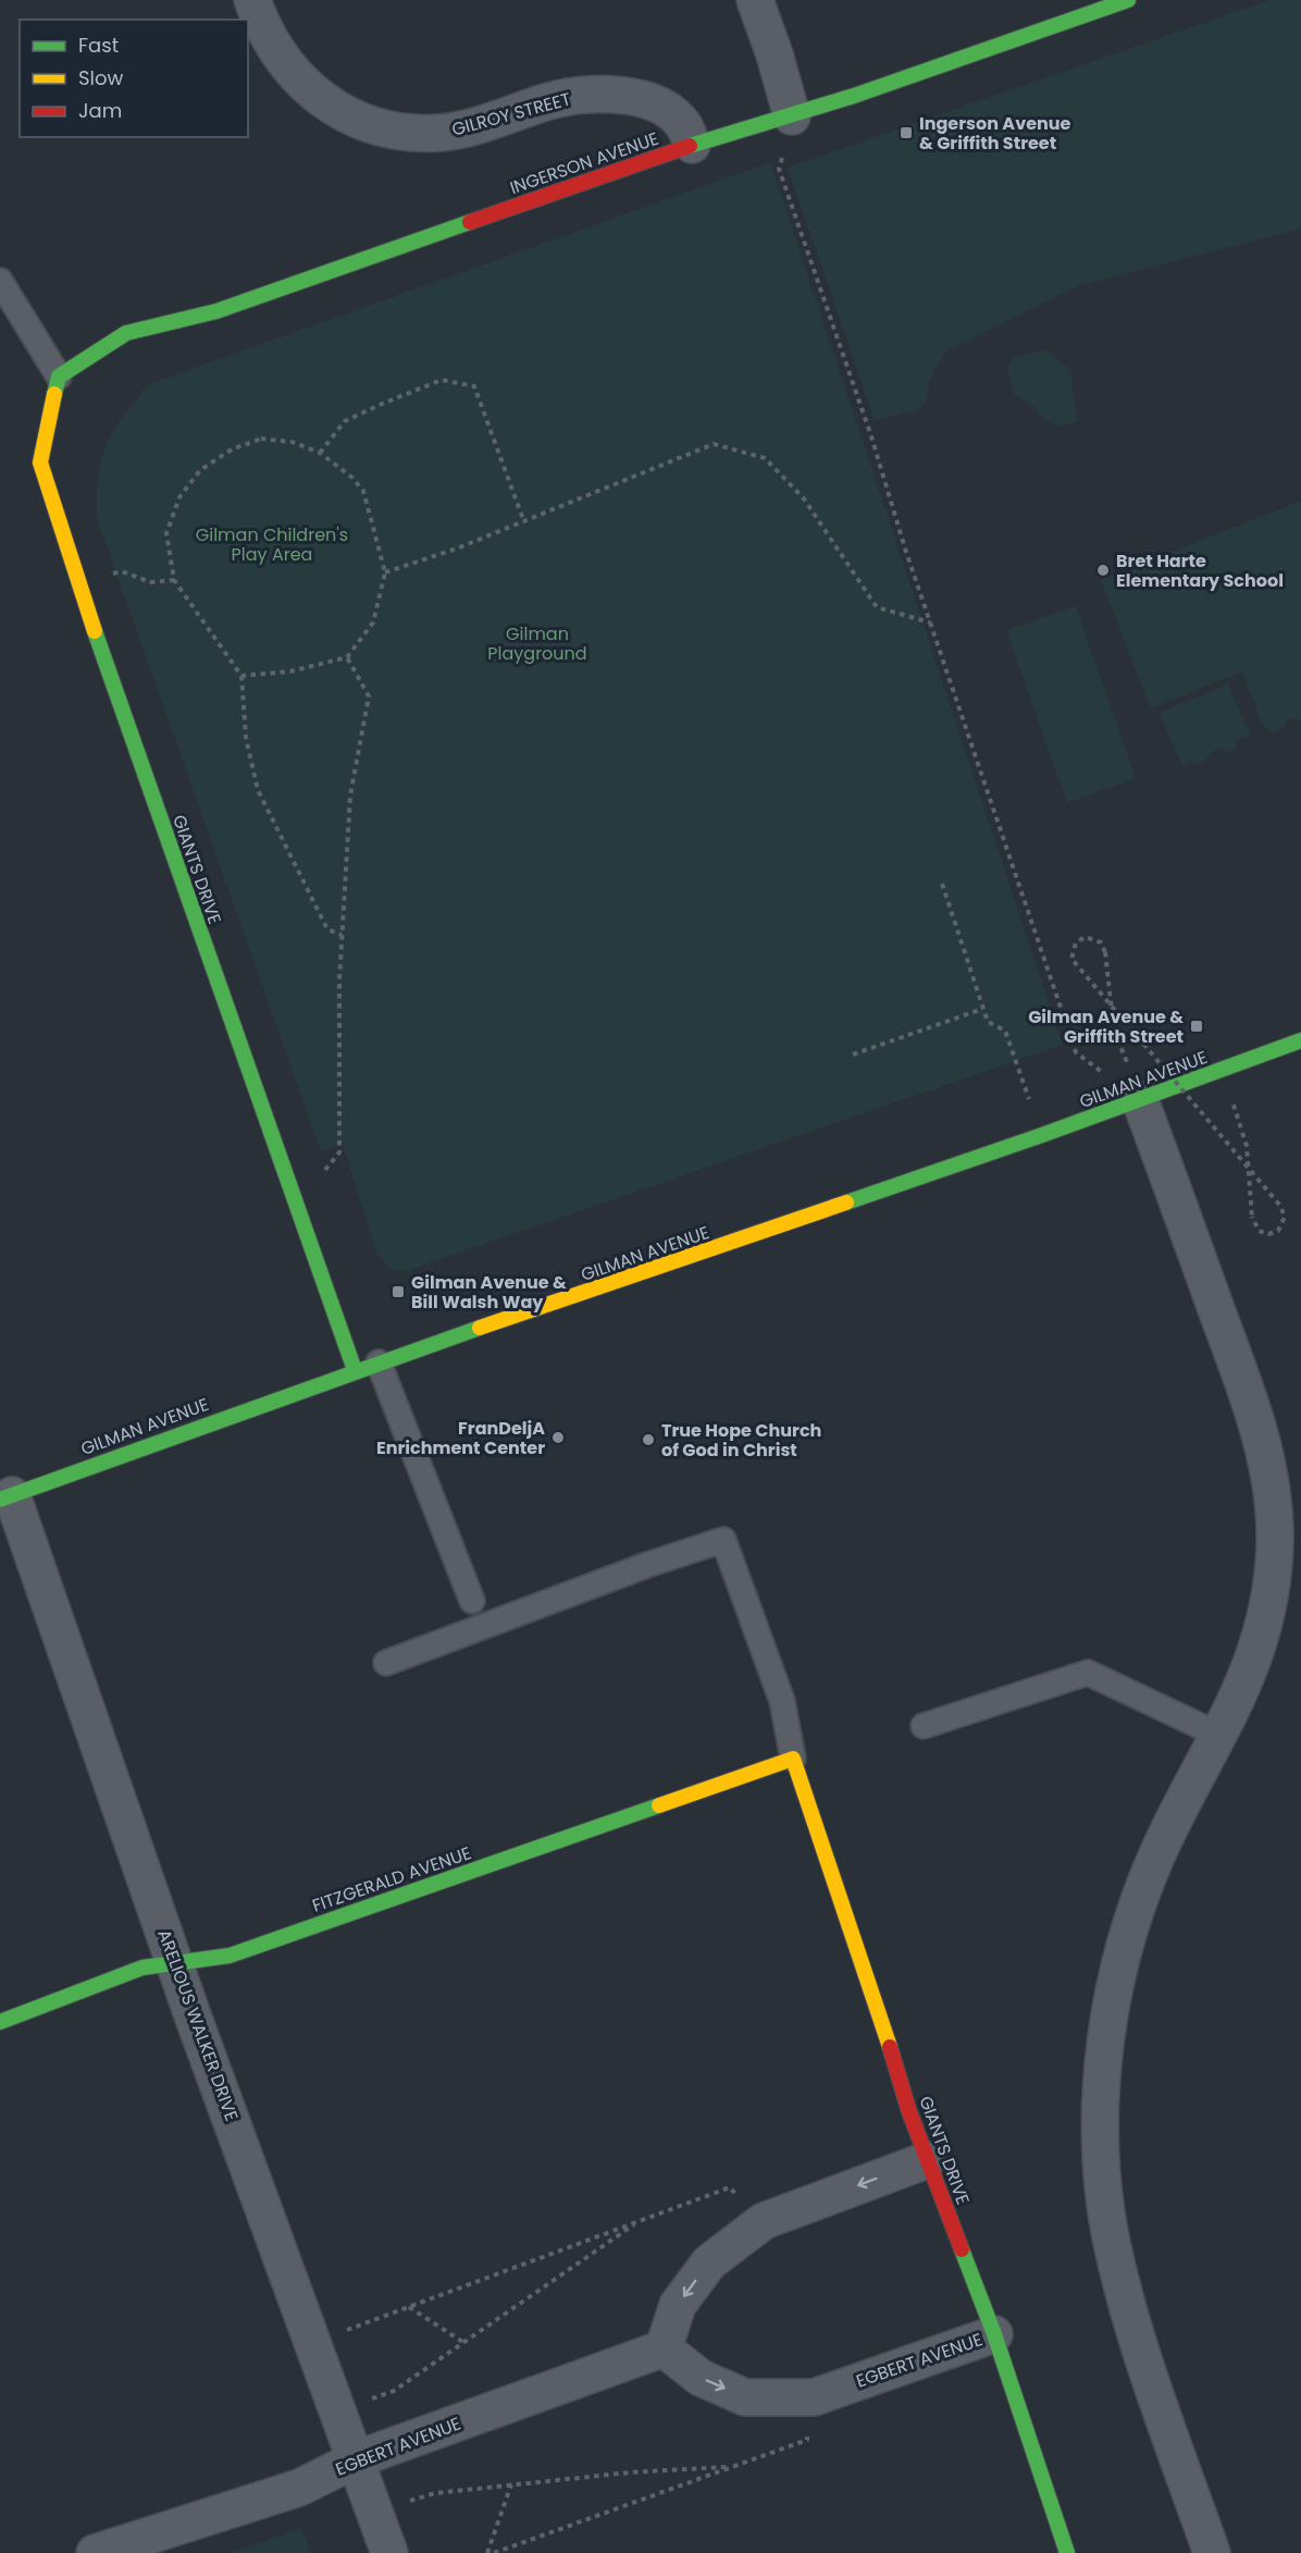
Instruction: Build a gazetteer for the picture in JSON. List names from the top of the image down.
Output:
{
  "streets": {
    "street": [
      "GILROY STREET",
      "INGERSON AVENUE",
      "GIANTS DRIVE",
      "GILMAN AVENUE",
      "FITZGERALD AVENUE",
      "ARELIOUS WALKER DRIVE",
      "EGBERT AVENUE"
    ]
  },
  "crossings": [
    ["GILROY STREET", "INGERSON AVENUE"],
    ["INGERSON AVENUE", "GIANTS DRIVE"],
    ["GIANTS DRIVE", "GILMAN AVENUE"],
    ["GIANTS DRIVE", "FITZGERALD AVENUE"],
    ["GIANTS DRIVE", "EGBERT AVENUE"],
    ["GILMAN AVENUE", "ARELIOUS WALKER DRIVE"],
    ["FITZGERALD AVENUE", "ARELIOUS WALKER DRIVE"],
    ["ARELIOUS WALKER DRIVE", "EGBERT AVENUE"]
  ],
  "parks": ["Gilman Children's Play Area", "Gilman Playground"],
  "places": {
    "transit": ["Ingerson Avenue & Griffith Street", "Gilman Avenue & Griffith Street", "Gilman Avenue & Bill Walsh Way"],
    "other": ["Bret Harte Elementary School", "FranDeljA Enrichment Center", "True Hope Church of God in Christ"]
  },
  "legend": ["Fast", "Slow", "Jam"]
}
